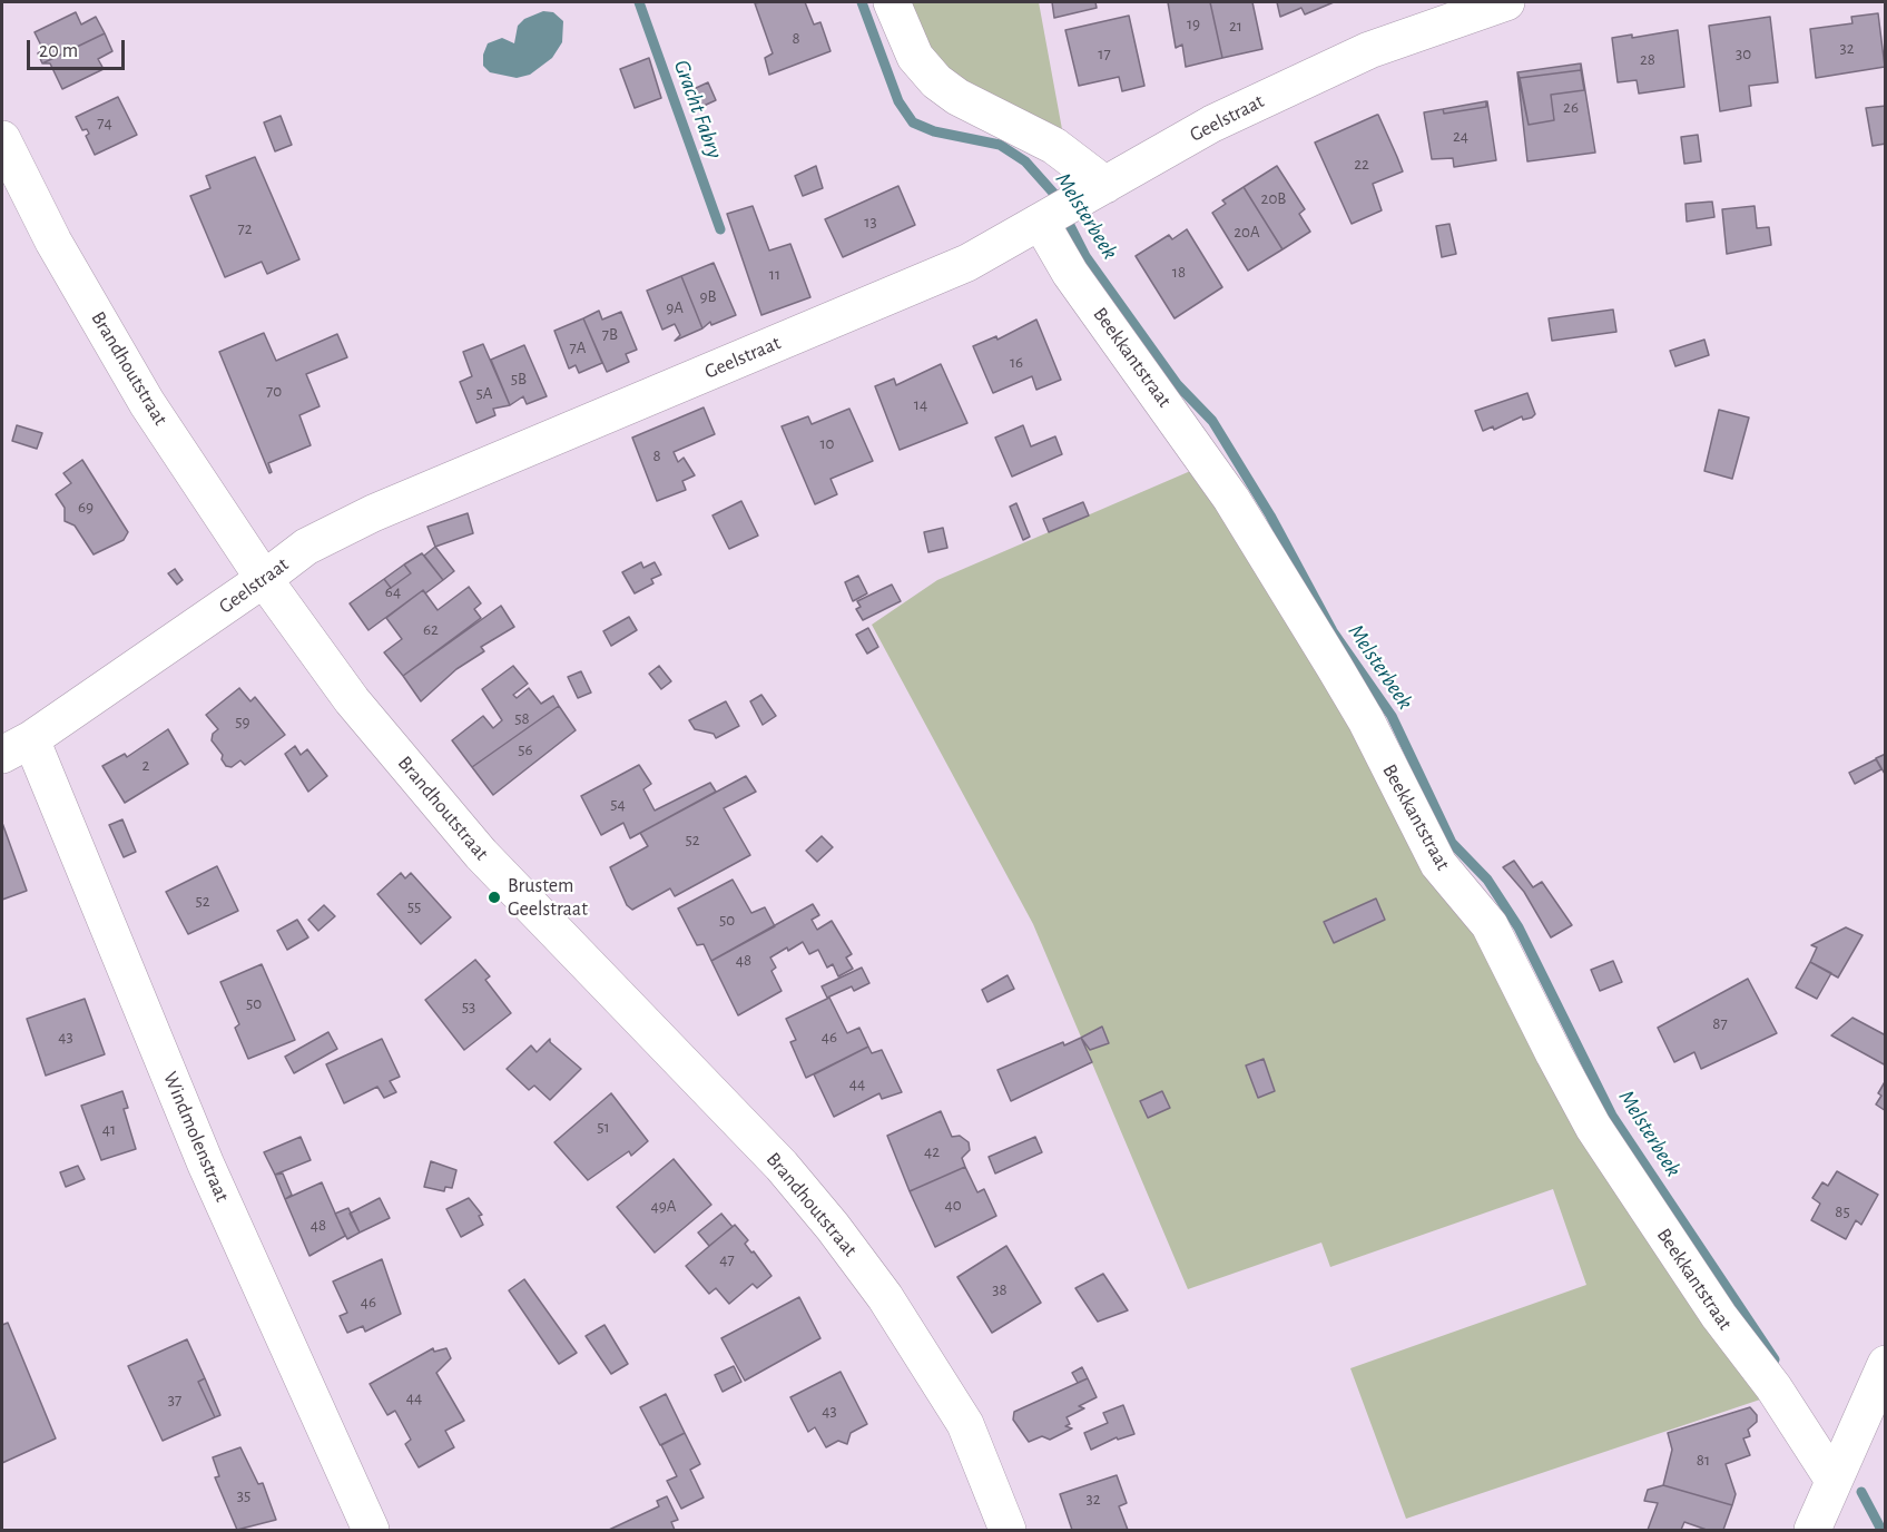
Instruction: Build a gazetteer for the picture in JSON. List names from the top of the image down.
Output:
{
  "streets": {
    "street": [
      "Geelstraat",
      "Beekkantstraat",
      "Brandhoutstraat",
      "Windmolenstraat"
    ]
  },
  "crossings": [
    ["Geelstraat", "Beekkantstraat"],
    ["Geelstraat", "Brandhoutstraat"],
    ["Geelstraat", "Windmolenstraat"]
  ],
  "water": ["Gracht Fabry", "Melsterbeek"],
  "places": ["Brustem Geelstraat"],
  "house_numbers": [
    "19",
    "21",
    "8",
    "32",
    "17",
    "30",
    "28",
    "26",
    "74",
    "24",
    "22",
    "20B",
    "13",
    "72",
    "20A",
    "18",
    "11",
    "9B",
    "9A",
    "7B",
    "7A",
    "16",
    "5B",
    "70",
    "5A",
    "14",
    "10",
    "8",
    "69",
    "64",
    "62",
    "58",
    "59",
    "56",
    "2",
    "54",
    "52",
    "52",
    "55",
    "50",
    "48",
    "50",
    "53",
    "87",
    "43",
    "46",
    "44",
    "51",
    "41",
    "42",
    "40",
    "49A",
    "85",
    "48",
    "47",
    "38",
    "46",
    "44",
    "37",
    "43",
    "81",
    "35",
    "32"
  ],
  "scale_bar": "20 m"
}
